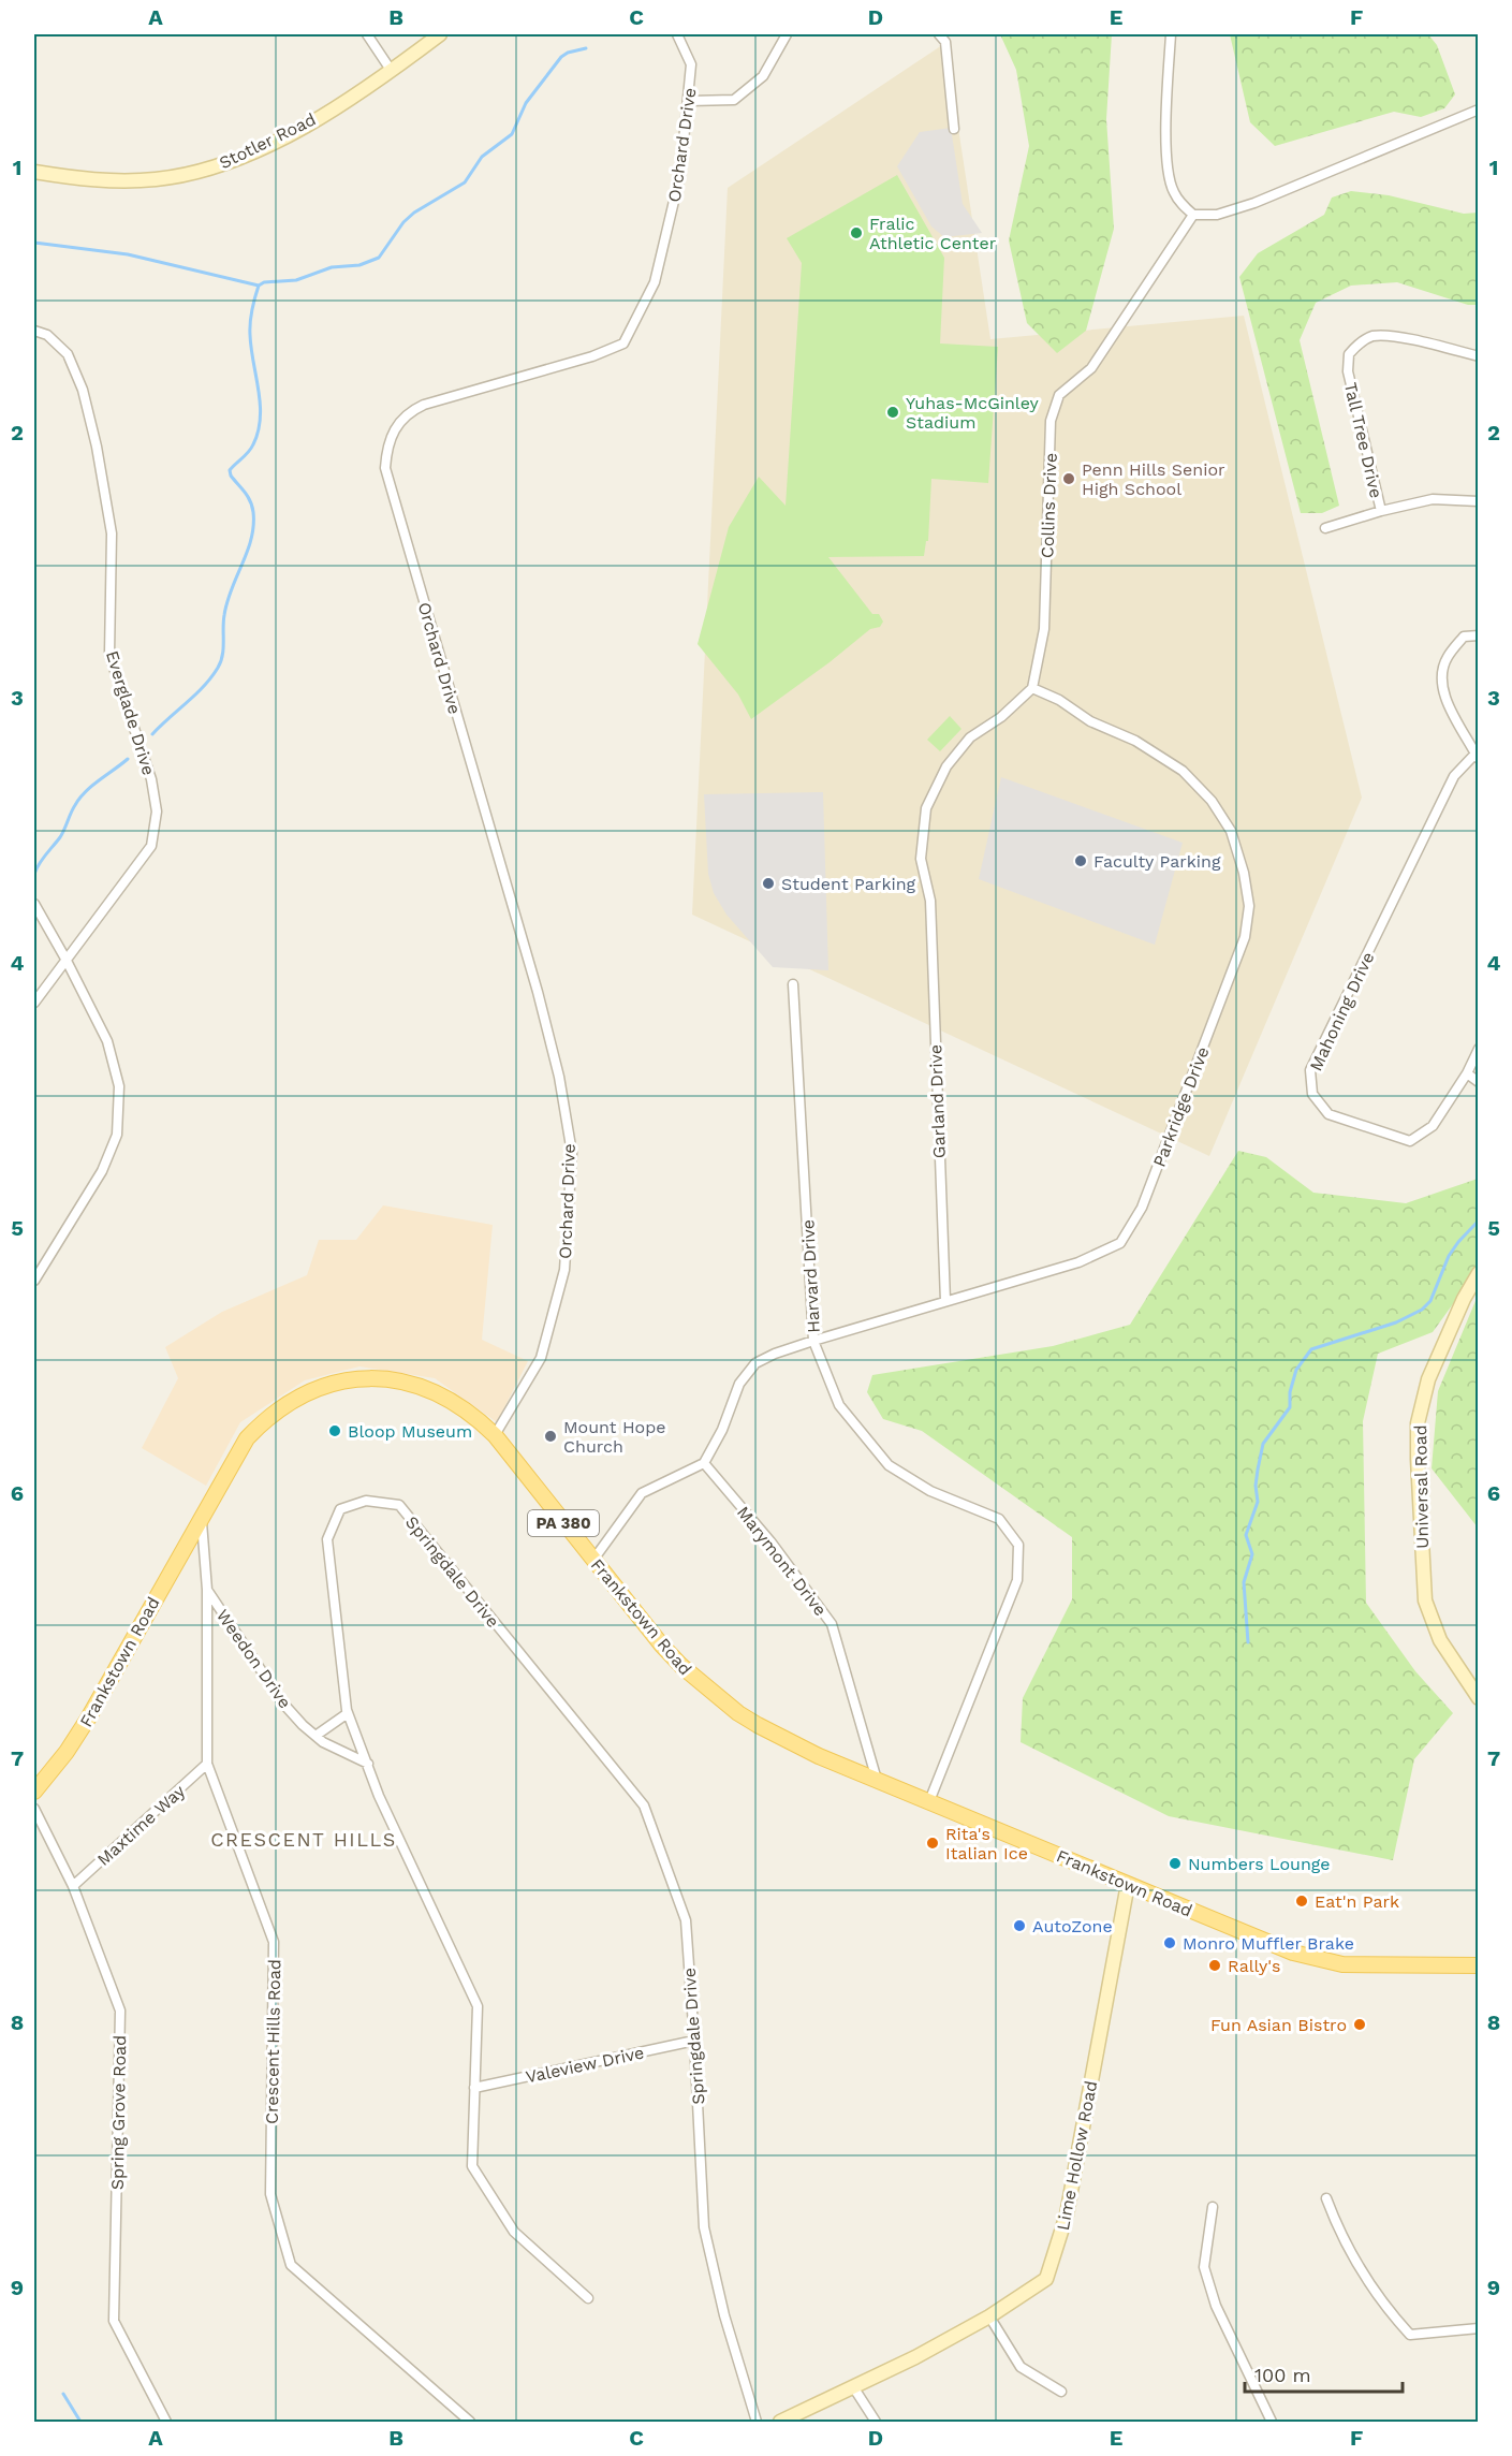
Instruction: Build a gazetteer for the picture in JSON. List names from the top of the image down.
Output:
{
  "streets": {
    "main road": ["PA 380", "Frankstown Road"],
    "street": [
      "Stotler Road",
      "Orchard Drive",
      "Tall Tree Drive",
      "Collins Drive",
      "Everglade Drive",
      "Mahoning Drive",
      "Garland Drive",
      "Parkridge Drive",
      "Harvard Drive",
      "Universal Road",
      "Marymont Drive",
      "Springdale Drive",
      "Weedon Drive",
      "Maxtime Way",
      "Crescent Hills Road",
      "Valeview Drive",
      "Spring Grove Road",
      "Lime Hollow Road"
    ]
  },
  "crossings": [
    ["Orchard Drive", "Frankstown Road"],
    ["Collins Drive", "Garland Drive"],
    ["Collins Drive", "Parkridge Drive"],
    ["Garland Drive", "Parkridge Drive"],
    ["Parkridge Drive", "Harvard Drive"],
    ["Parkridge Drive", "Marymont Drive"],
    ["Harvard Drive", "Frankstown Road"],
    ["Marymont Drive", "Frankstown Road"],
    ["Springdale Drive", "Weedon Drive"],
    ["Springdale Drive", "Valeview Drive"],
    ["Frankstown Road", "Weedon Drive"],
    ["Frankstown Road", "Lime Hollow Road"],
    ["Weedon Drive", "Crescent Hills Road"],
    ["Maxtime Way", "Crescent Hills Road"],
    ["Maxtime Way", "Spring Grove Road"]
  ],
  "districts": ["CRESCENT HILLS"],
  "places": [
    "Fralic Athletic Center",
    "Yuhas-McGinley Stadium",
    "Penn Hills Senior High School",
    "Faculty Parking",
    "Student Parking",
    "Bloop Museum",
    "Mount Hope Church",
    "Rita's Italian Ice",
    "Numbers Lounge",
    "Eat'n Park",
    "AutoZone",
    "Monro Muffler Brake",
    "Rally's",
    "Fun Asian Bistro"
  ],
  "scale_bar": "100 m",
  "grid": {
    "columns": [
      "A",
      "B",
      "C",
      "D",
      "E",
      "F"
    ],
    "rows": [
      "1",
      "2",
      "3",
      "4",
      "5",
      "6",
      "7",
      "8",
      "9"
    ]
  }
}
